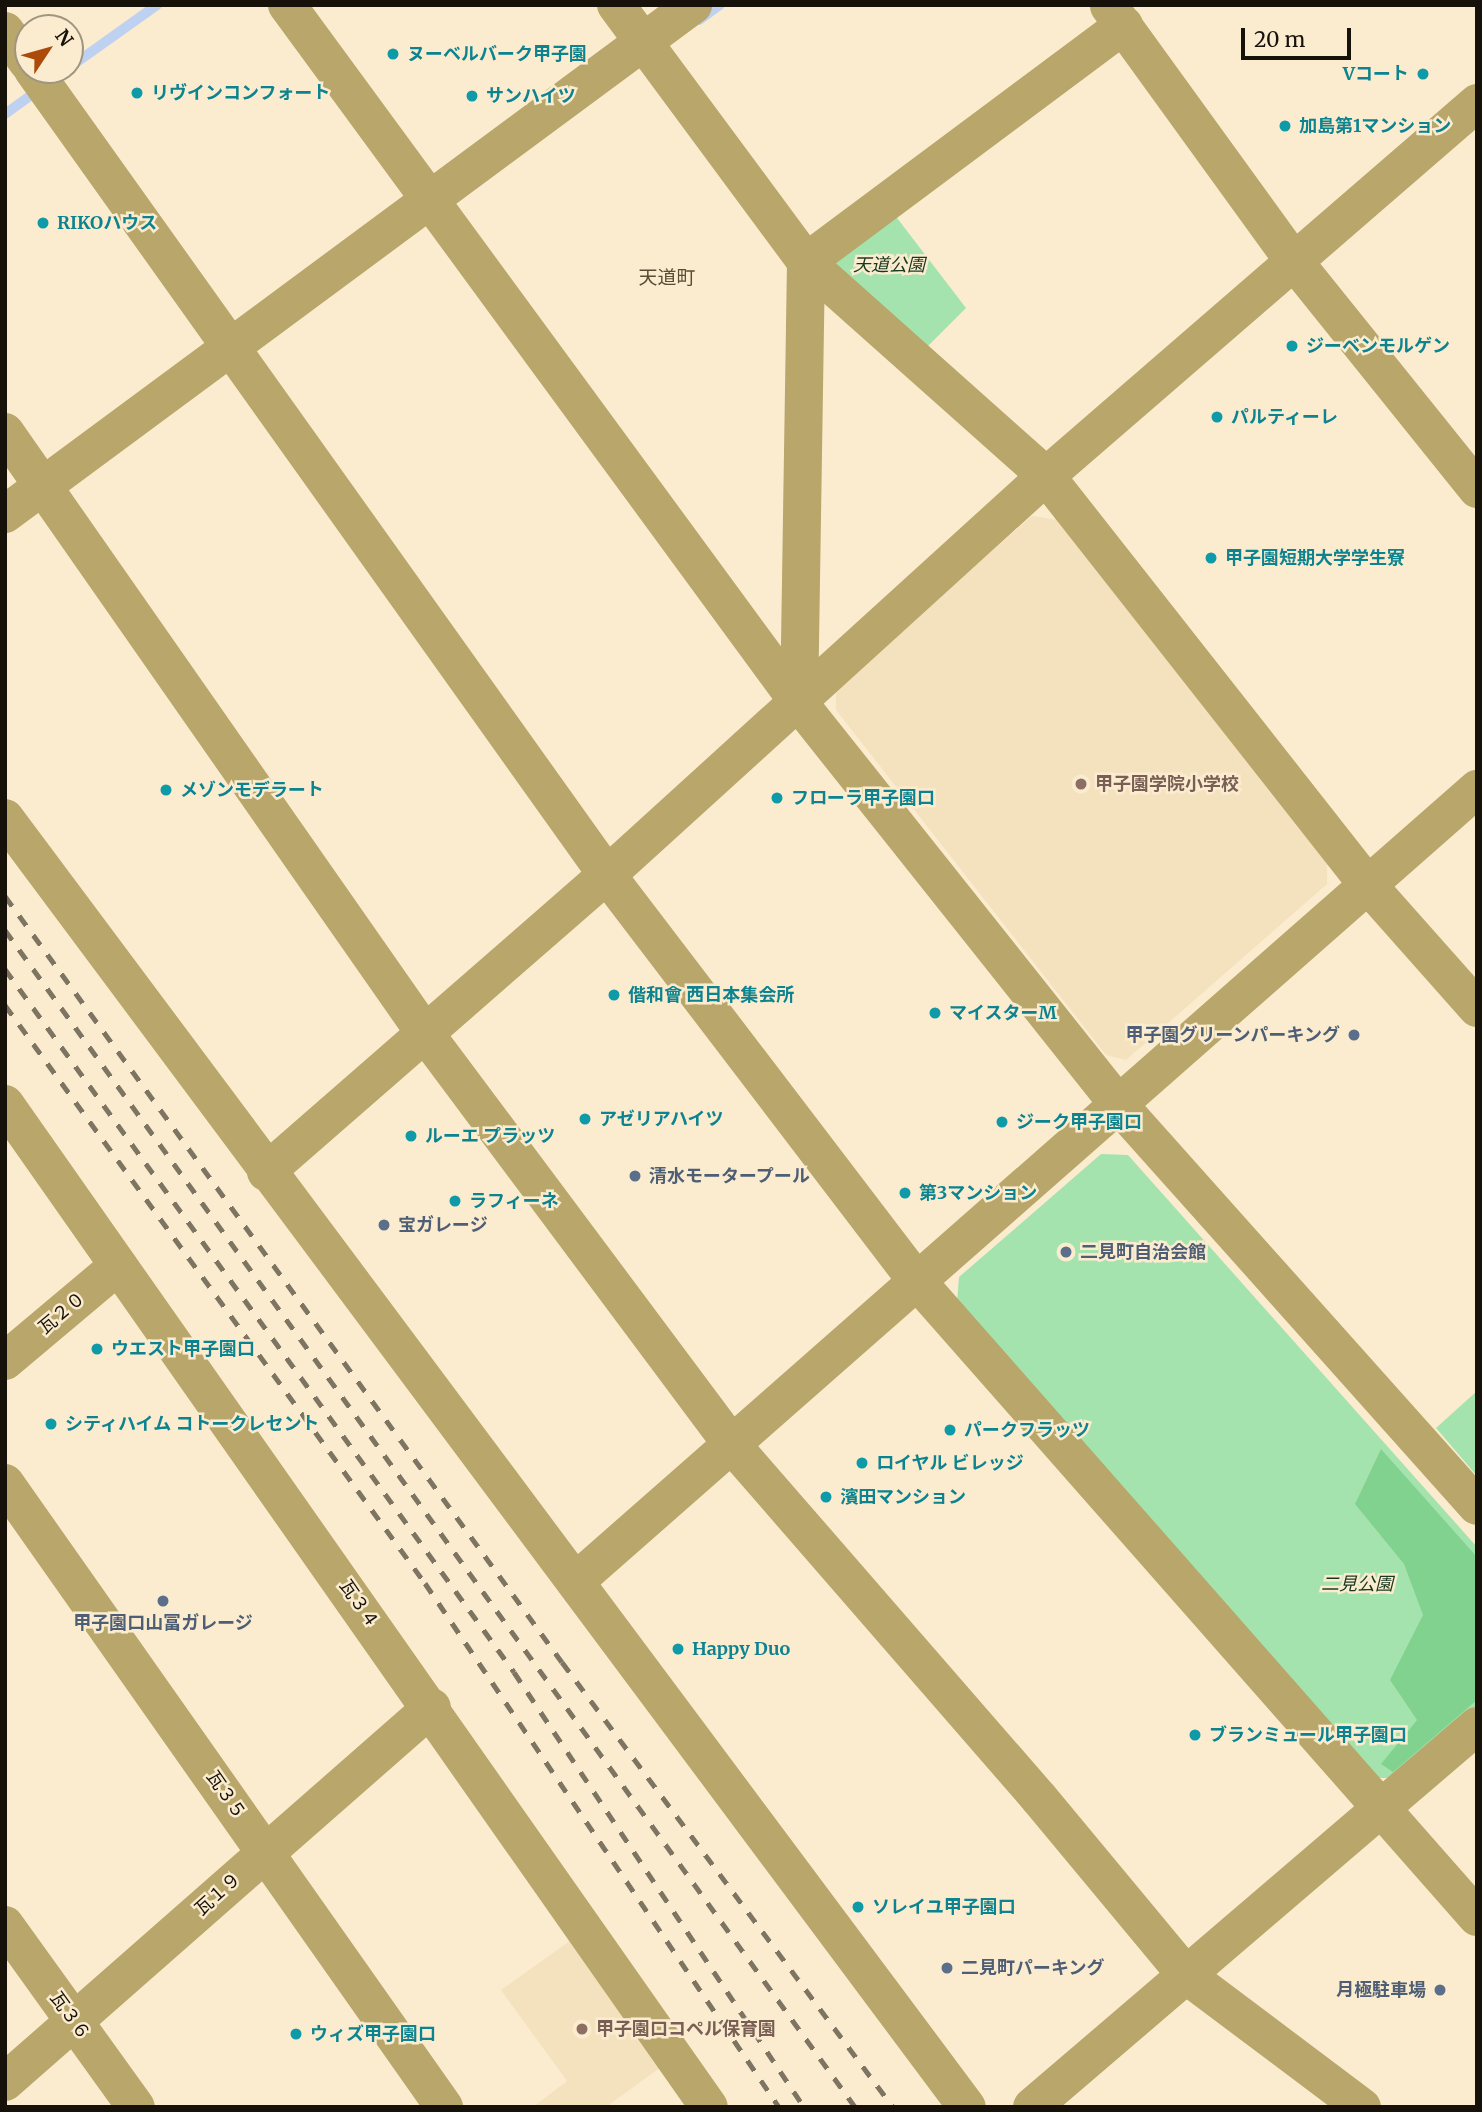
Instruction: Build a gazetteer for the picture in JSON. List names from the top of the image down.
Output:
{
  "streets": {
    "street": [
      "瓦２０",
      "瓦３４",
      "瓦３５",
      "瓦１９",
      "瓦３６"
    ]
  },
  "crossings": [
    ["瓦２０", "瓦３４"],
    ["瓦３４", "瓦１９"],
    ["瓦３５", "瓦１９"],
    ["瓦１９", "瓦３６"]
  ],
  "districts": ["天道町"],
  "parks": ["天道公園", "二見公園"],
  "places": [
    "ヌーベルバーク甲子園",
    "Vコート",
    "リヴインコンフォート",
    "サンハイツ",
    "加島第1マンション",
    "RIKOハウス",
    "ジーベンモルゲン",
    "パルティーレ",
    "甲子園短期大学学生寮",
    "甲子園学院小学校",
    "メゾンモデラート",
    "フローラ甲子園口",
    "偕和會 西日本集会所",
    "マイスターM",
    "甲子園グリーンパーキング",
    "アゼリアハイツ",
    "ジーク甲子園口",
    "ルーエ プラッツ",
    "清水モータープール",
    "第3マンション",
    "ラフィーネ",
    "宝ガレージ",
    "二見町自治会館",
    "ウエスト甲子園口",
    "シティハイム コトークレセント",
    "パークフラッツ",
    "ロイヤル ビレッジ",
    "濱田マンション",
    "甲子園口山冨ガレージ",
    "Happy Duo",
    "ブランミュール甲子園口",
    "ソレイユ甲子園口",
    "二見町パーキング",
    "月極駐車場",
    "甲子園口コペル保育園",
    "ウィズ甲子園口"
  ],
  "scale_bar": "20 m",
  "north": "top right"
}
